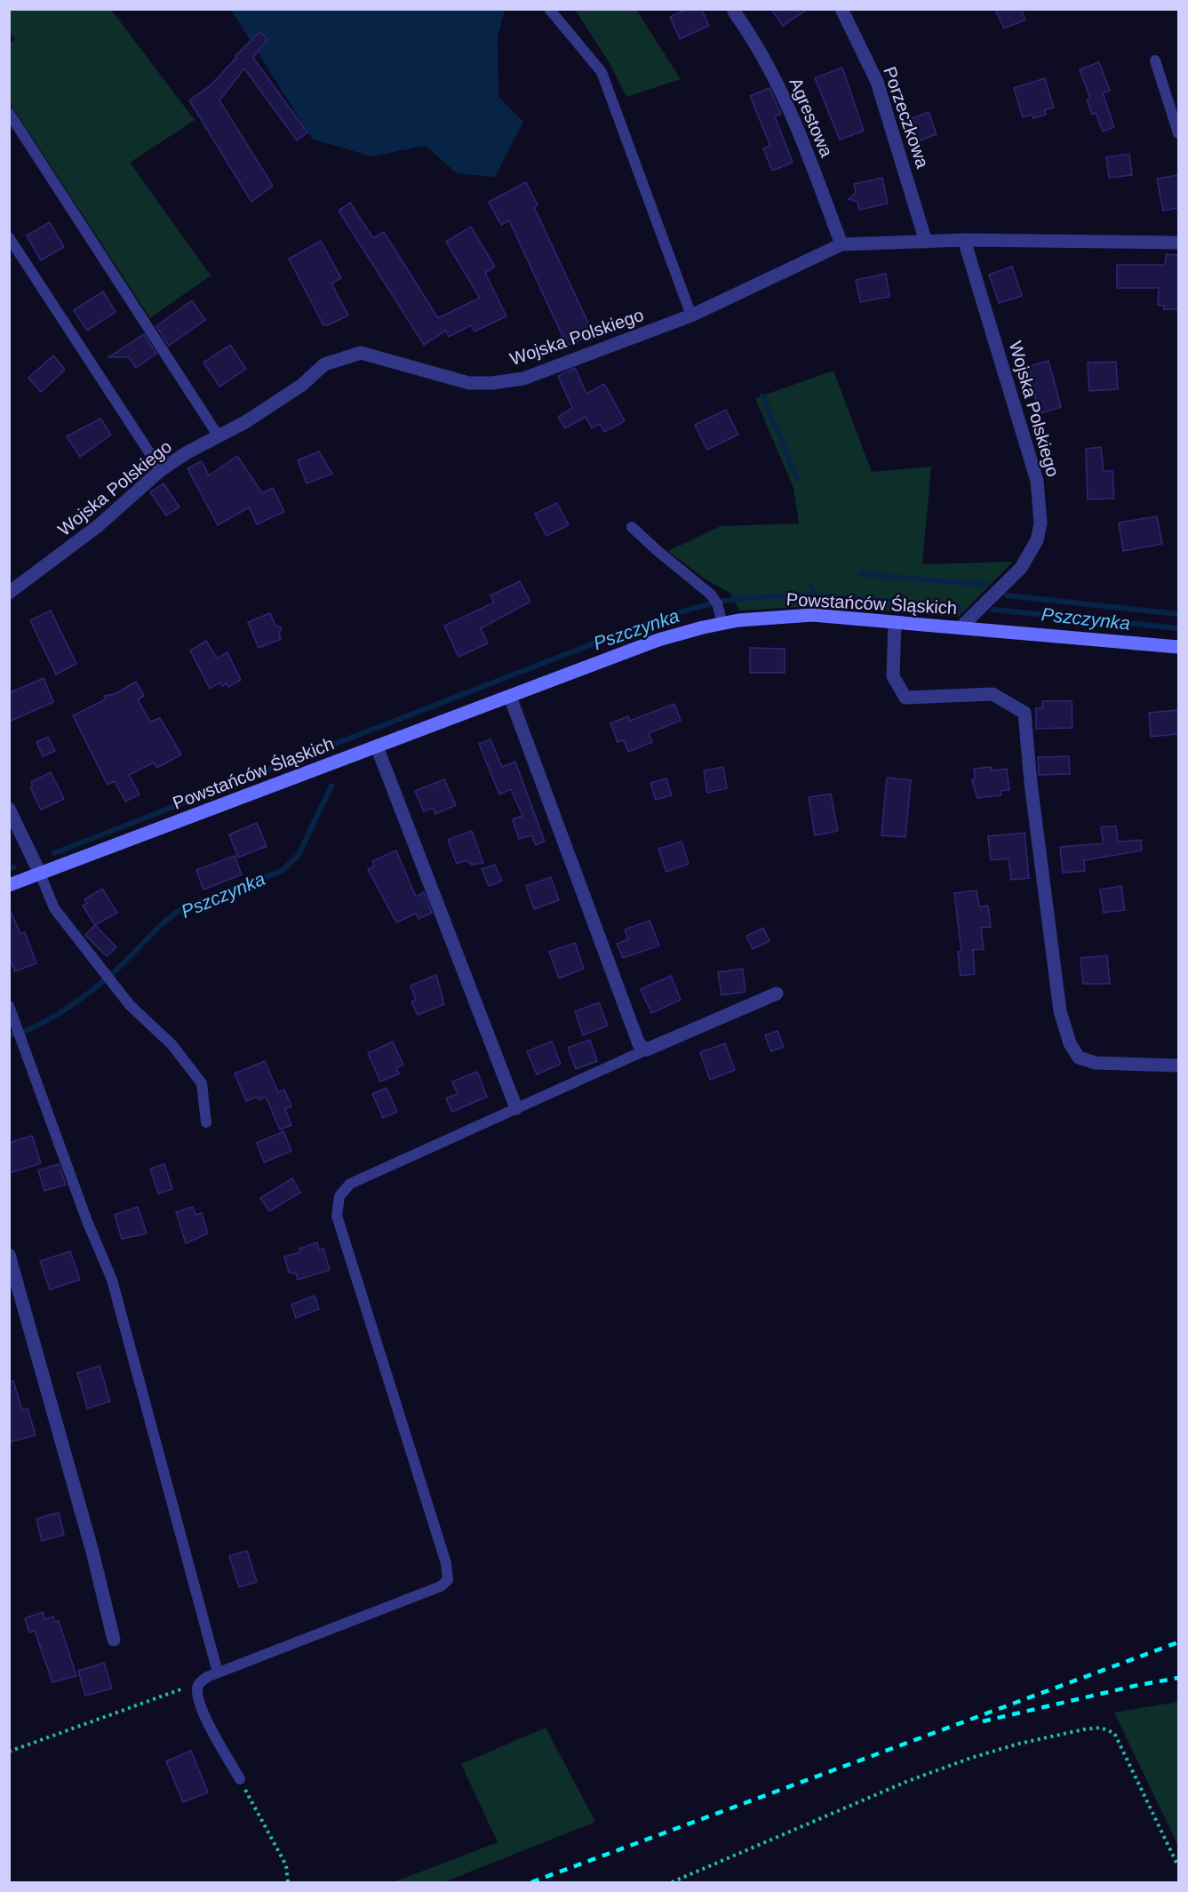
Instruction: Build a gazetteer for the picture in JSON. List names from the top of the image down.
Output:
{
  "streets": {
    "street": [
      "Agrestowa",
      "Porzeczkowa",
      "Wojska Polskiego",
      "Powstańców Śląskich"
    ]
  },
  "crossings": [
    ["Agrestowa", "Wojska Polskiego"],
    ["Porzeczkowa", "Wojska Polskiego"],
    ["Wojska Polskiego", "Powstańców Śląskich"]
  ],
  "water": ["Pszczynka"]
}
